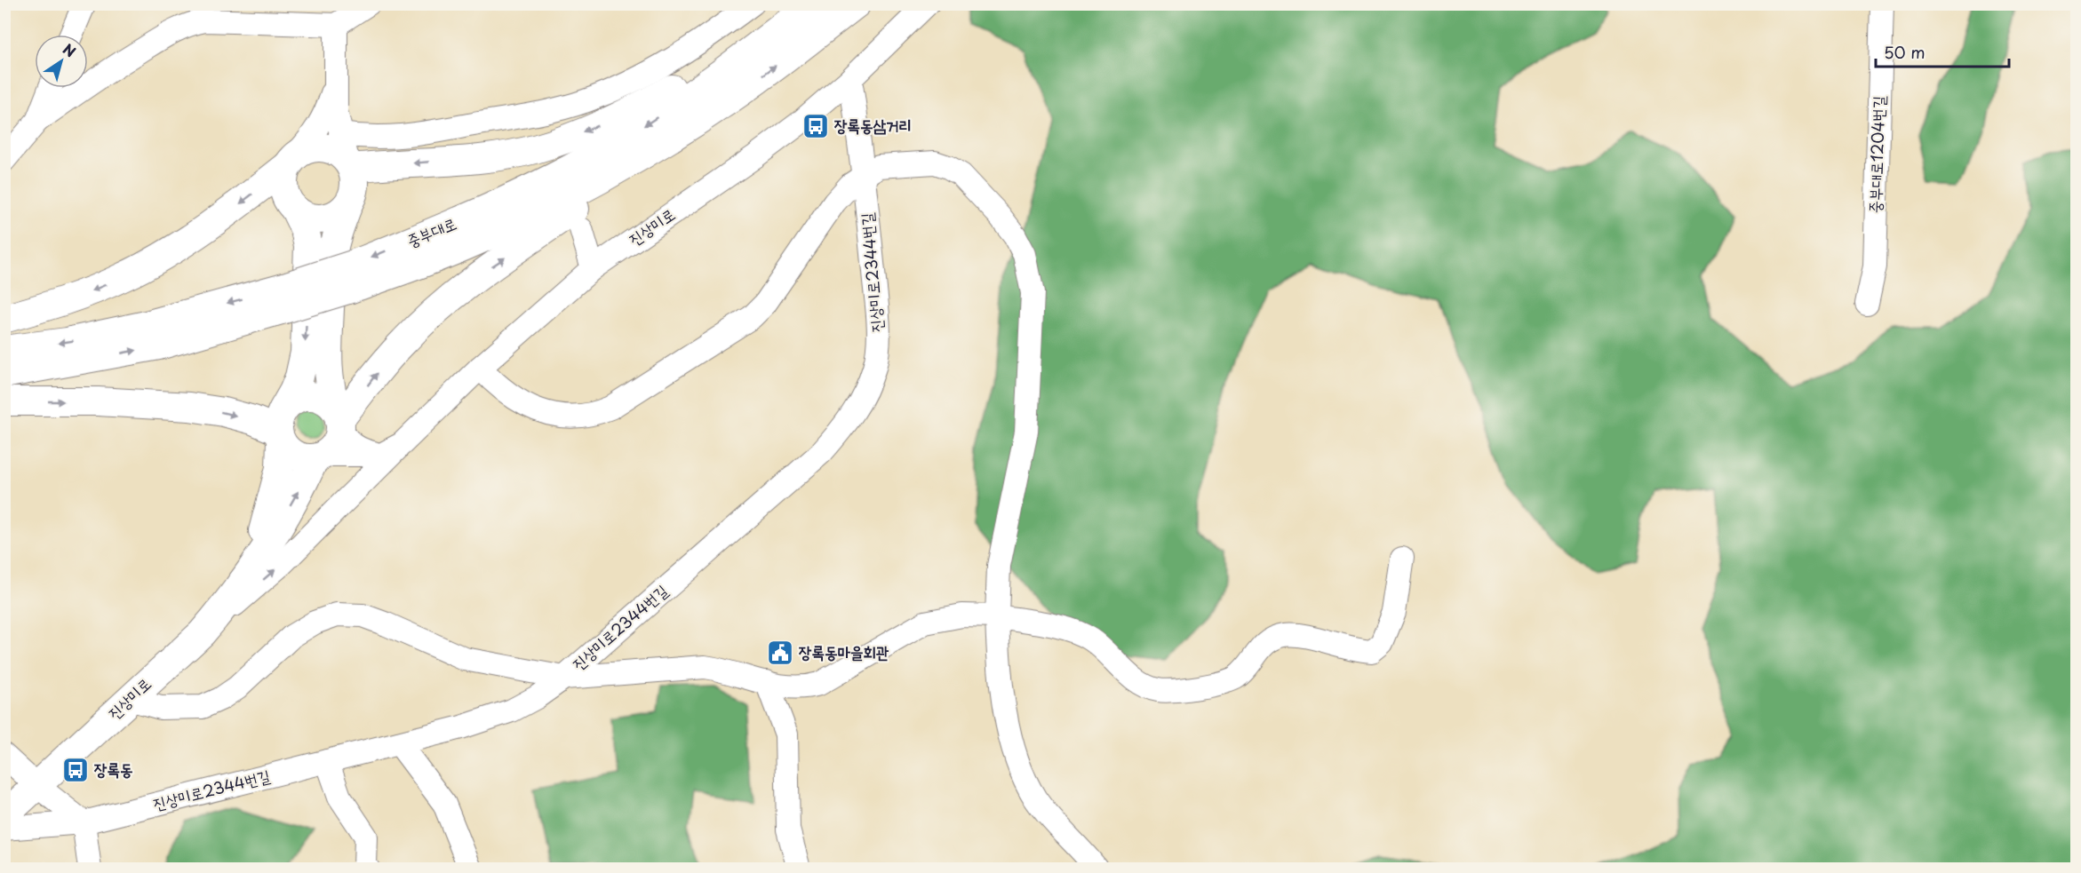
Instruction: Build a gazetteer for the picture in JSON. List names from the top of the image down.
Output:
{
  "streets": {
    "main road": ["진상미로", "중부대로"],
    "street": ["중부대로1204번길", "진상미로2344번길"]
  },
  "crossings": [
    ["진상미로", "진상미로2344번길"]
  ],
  "places": {
    "bus stop": ["장록동삼거리", "장록동"],
    "public building": ["장록동마을회관"]
  },
  "scale_bar": "50 m",
  "north": "top right"
}
